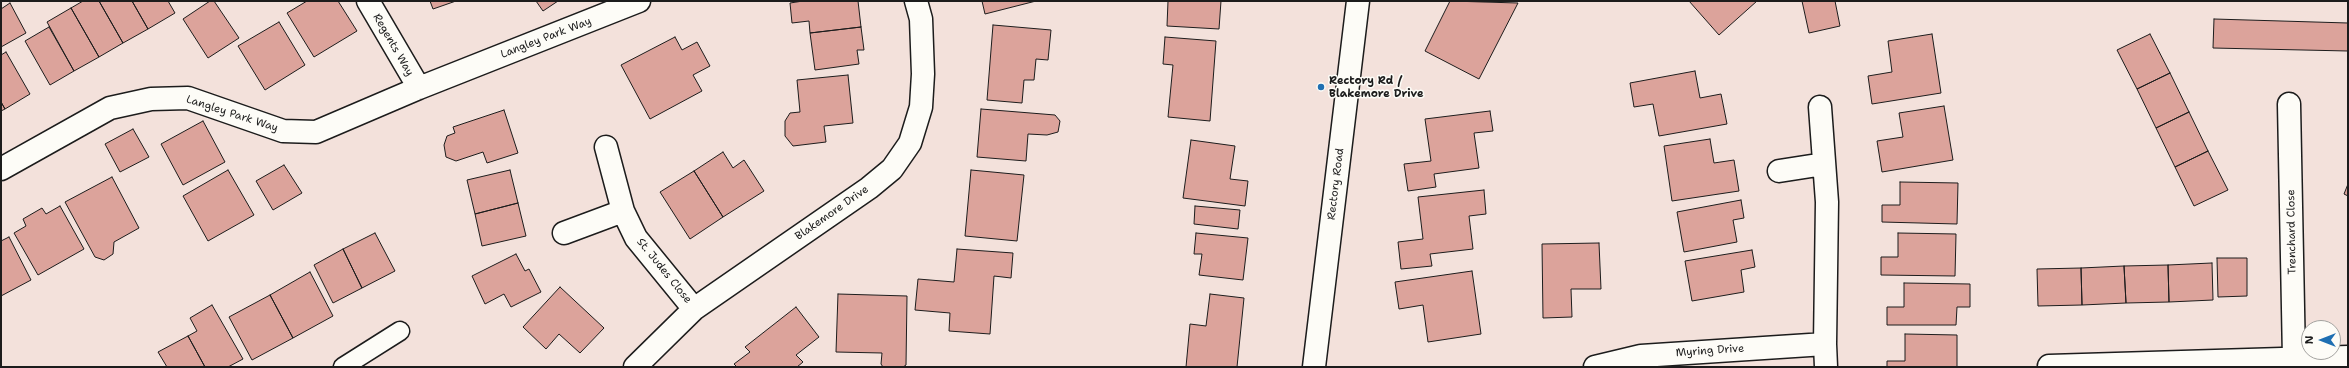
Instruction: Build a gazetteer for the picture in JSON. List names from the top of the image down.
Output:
{
  "streets": {
    "street": [
      "Langley Park Way",
      "Regents Way",
      "Rectory Road",
      "Blakemore Drive",
      "Trenchard Close",
      "St. Judes Close",
      "Myring Drive"
    ]
  },
  "crossings": [
    ["Langley Park Way", "Regents Way"],
    ["Blakemore Drive", "St. Judes Close"]
  ],
  "places": ["Rectory Rd / Blakemore Drive"],
  "north": "left"
}
